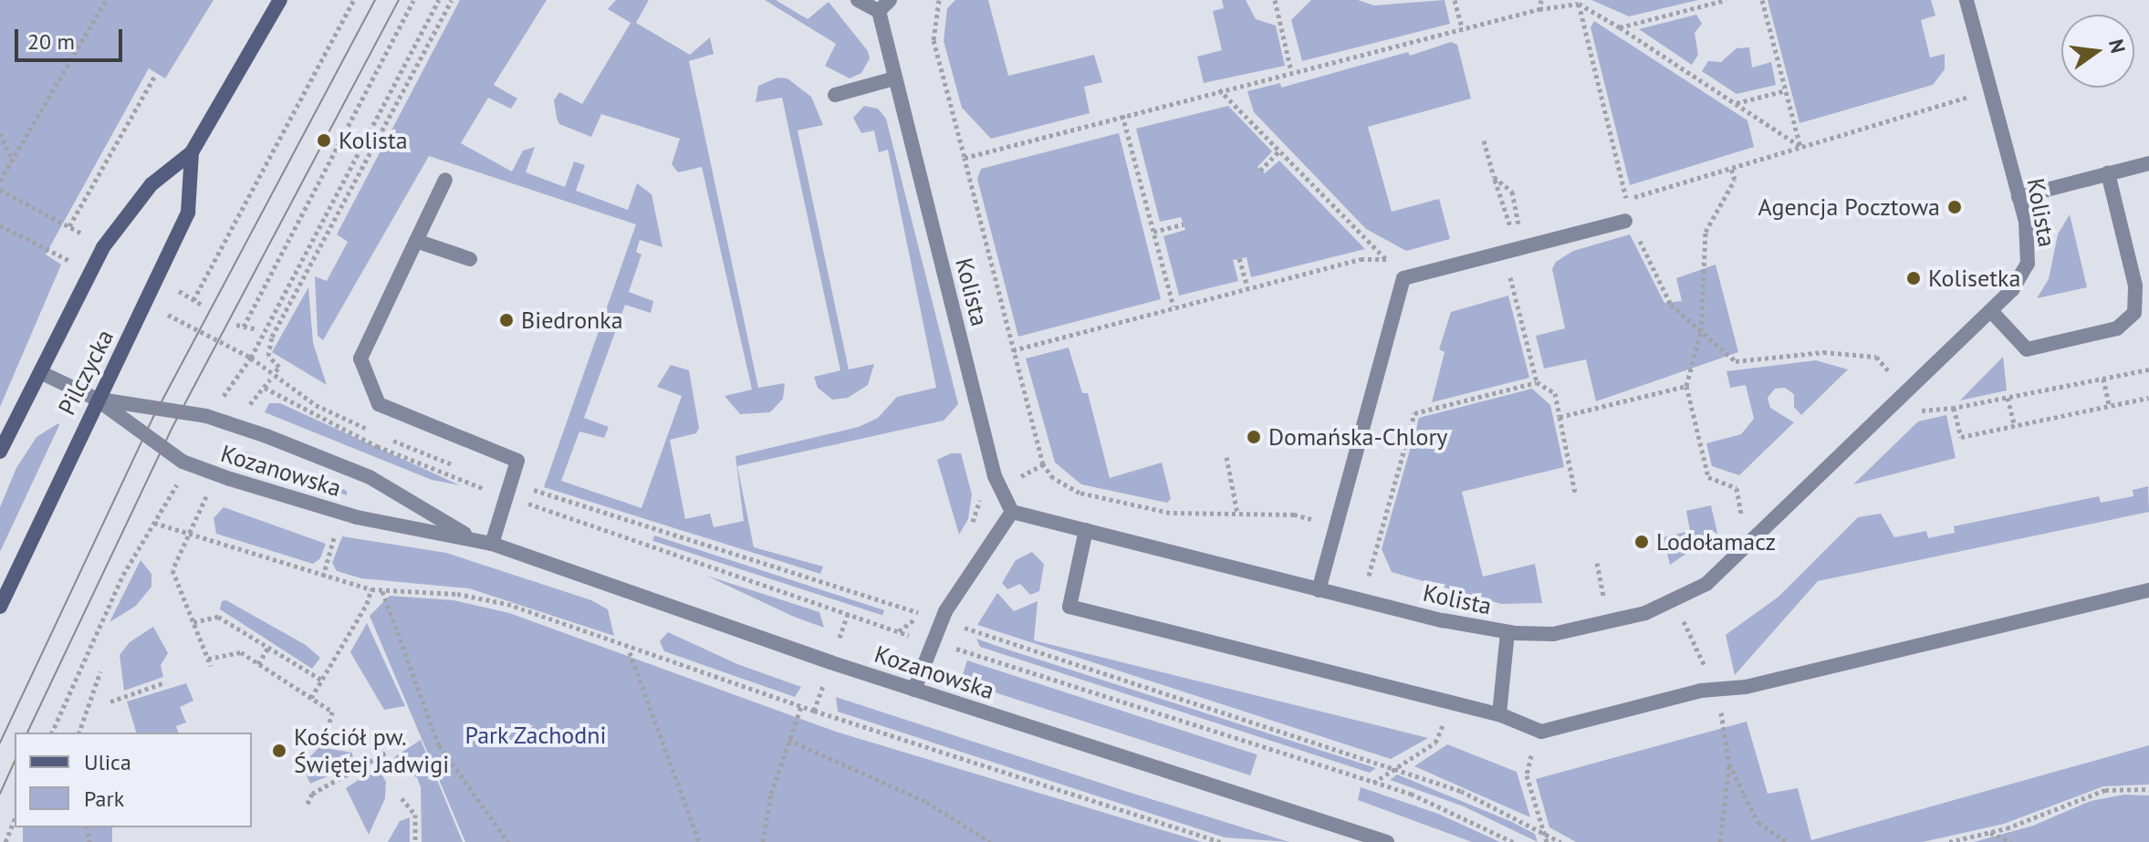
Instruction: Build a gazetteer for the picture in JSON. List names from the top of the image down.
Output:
{
  "streets": {
    "street": ["Kolista", "Pilczycka", "Kozanowska"]
  },
  "crossings": [
    ["Pilczycka", "Kozanowska"]
  ],
  "parks": ["Park Zachodni"],
  "places": [
    "Kolista",
    "Agencja Pocztowa",
    "Kolisetka",
    "Biedronka",
    "Domańska-Chlory",
    "Lodołamacz",
    "Kościół pw. Świętej Jadwigi"
  ],
  "legend": ["Ulica", "Park"],
  "scale_bar": "20 m",
  "north": "right"
}
